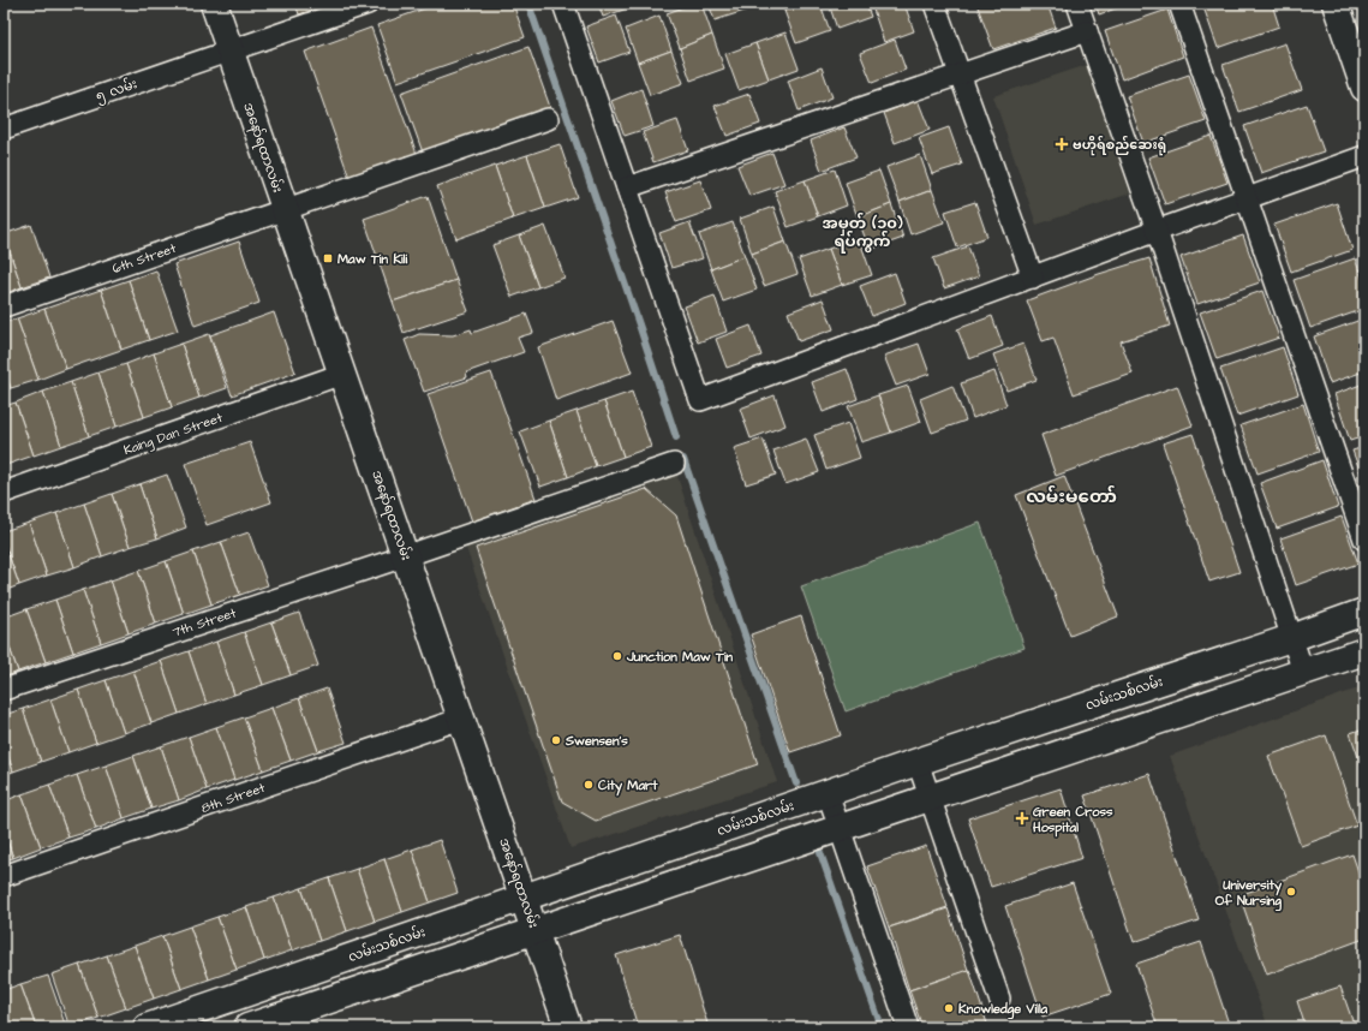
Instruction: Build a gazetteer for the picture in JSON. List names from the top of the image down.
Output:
{
  "streets": {
    "main road": ["အနော်ရထာလမ်း", "လမ်းသစ်လမ်း"],
    "street": [
      "၅ လမ်း",
      "6th Street",
      "Kaing Dan Street",
      "7th Street",
      "8th Street"
    ]
  },
  "crossings": [
    ["၅ လမ်း", "အနော်ရထာလမ်း"],
    ["အနော်ရထာလမ်း", "6th Street"],
    ["အနော်ရထာလမ်း", "Kaing Dan Street"],
    ["အနော်ရထာလမ်း", "7th Street"],
    ["အနော်ရထာလမ်း", "လမ်းသစ်လမ်း"],
    ["အနော်ရထာလမ်း", "8th Street"]
  ],
  "districts": ["အမှတ် (၁၀) ရပ်ကွက်", "လမ်းမတော်"],
  "places": {
    "health": ["ဗဟိုရ်စည်ဆေးရုံ", "Green Cross Hospital"],
    "transit": ["Maw Tin Kili"],
    "other": [
      "Junction Maw Tin",
      "Swensen's",
      "City Mart",
      "University Of Nursing",
      "Knowledge Villa"
    ]
  }
}
